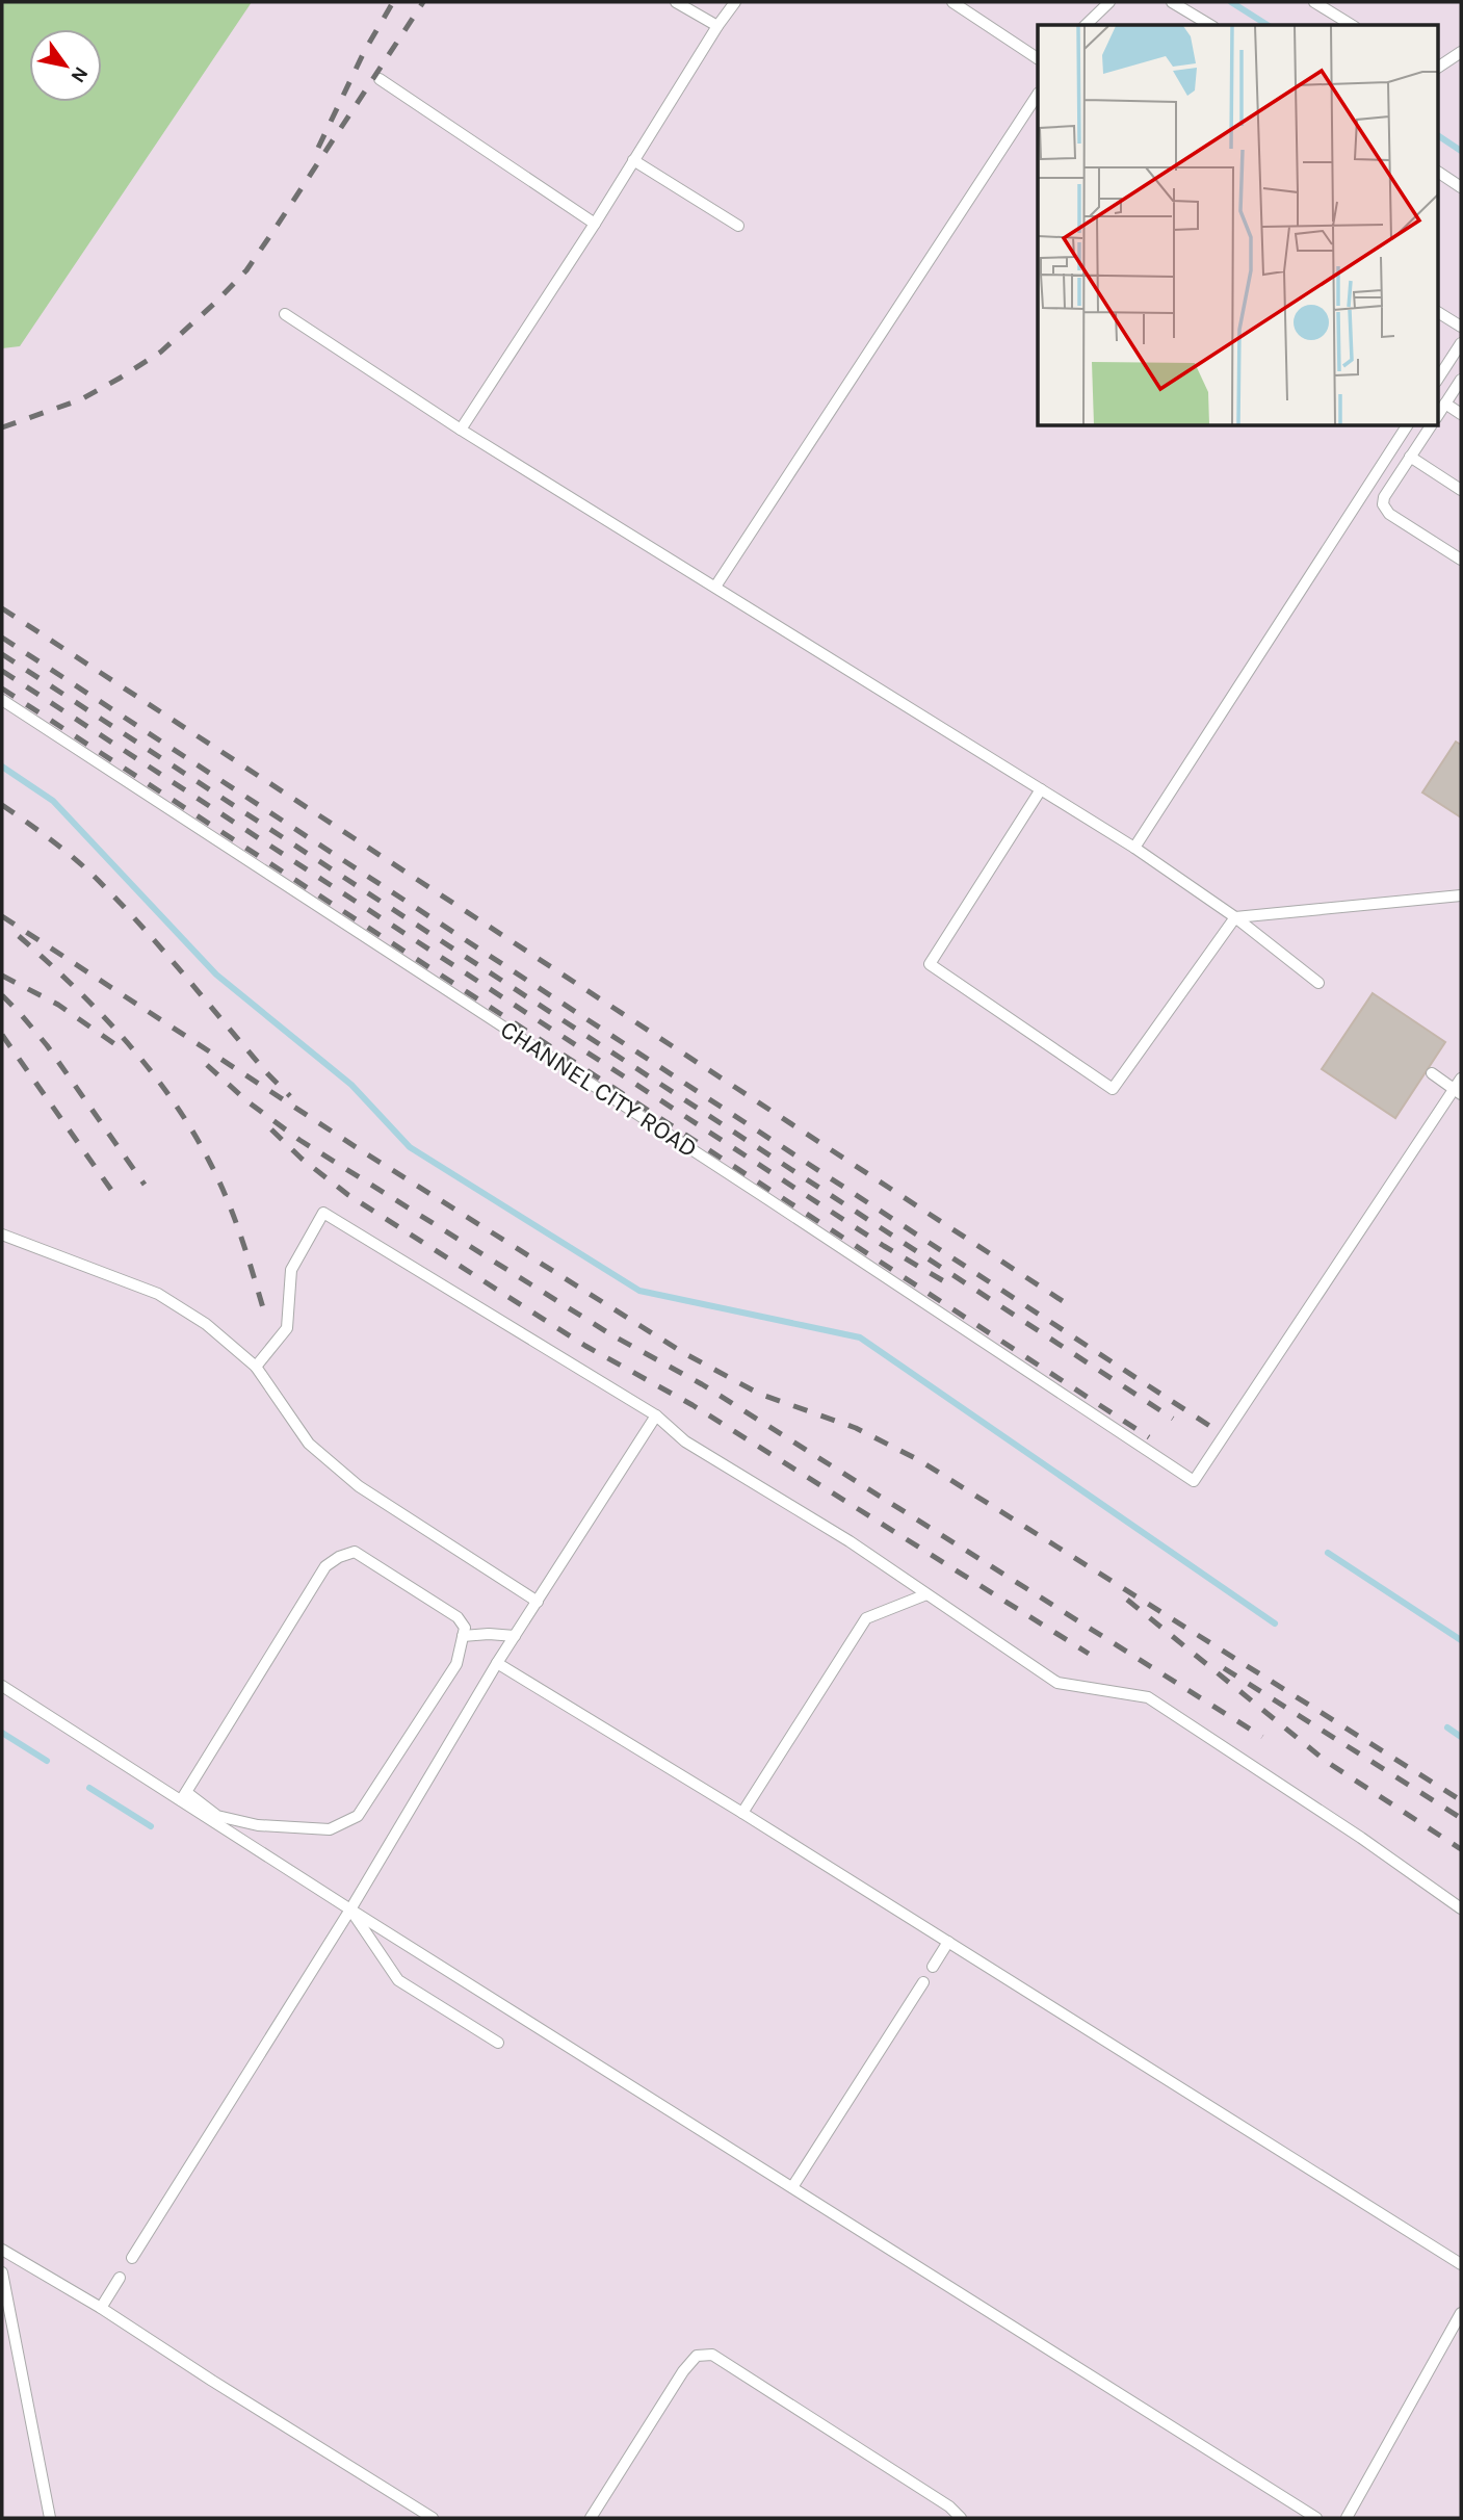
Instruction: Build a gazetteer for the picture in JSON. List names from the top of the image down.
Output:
{
  "streets": {
    "lane": ["CHANNEL CITY ROAD"]
  },
  "north": "bottom right"
}
